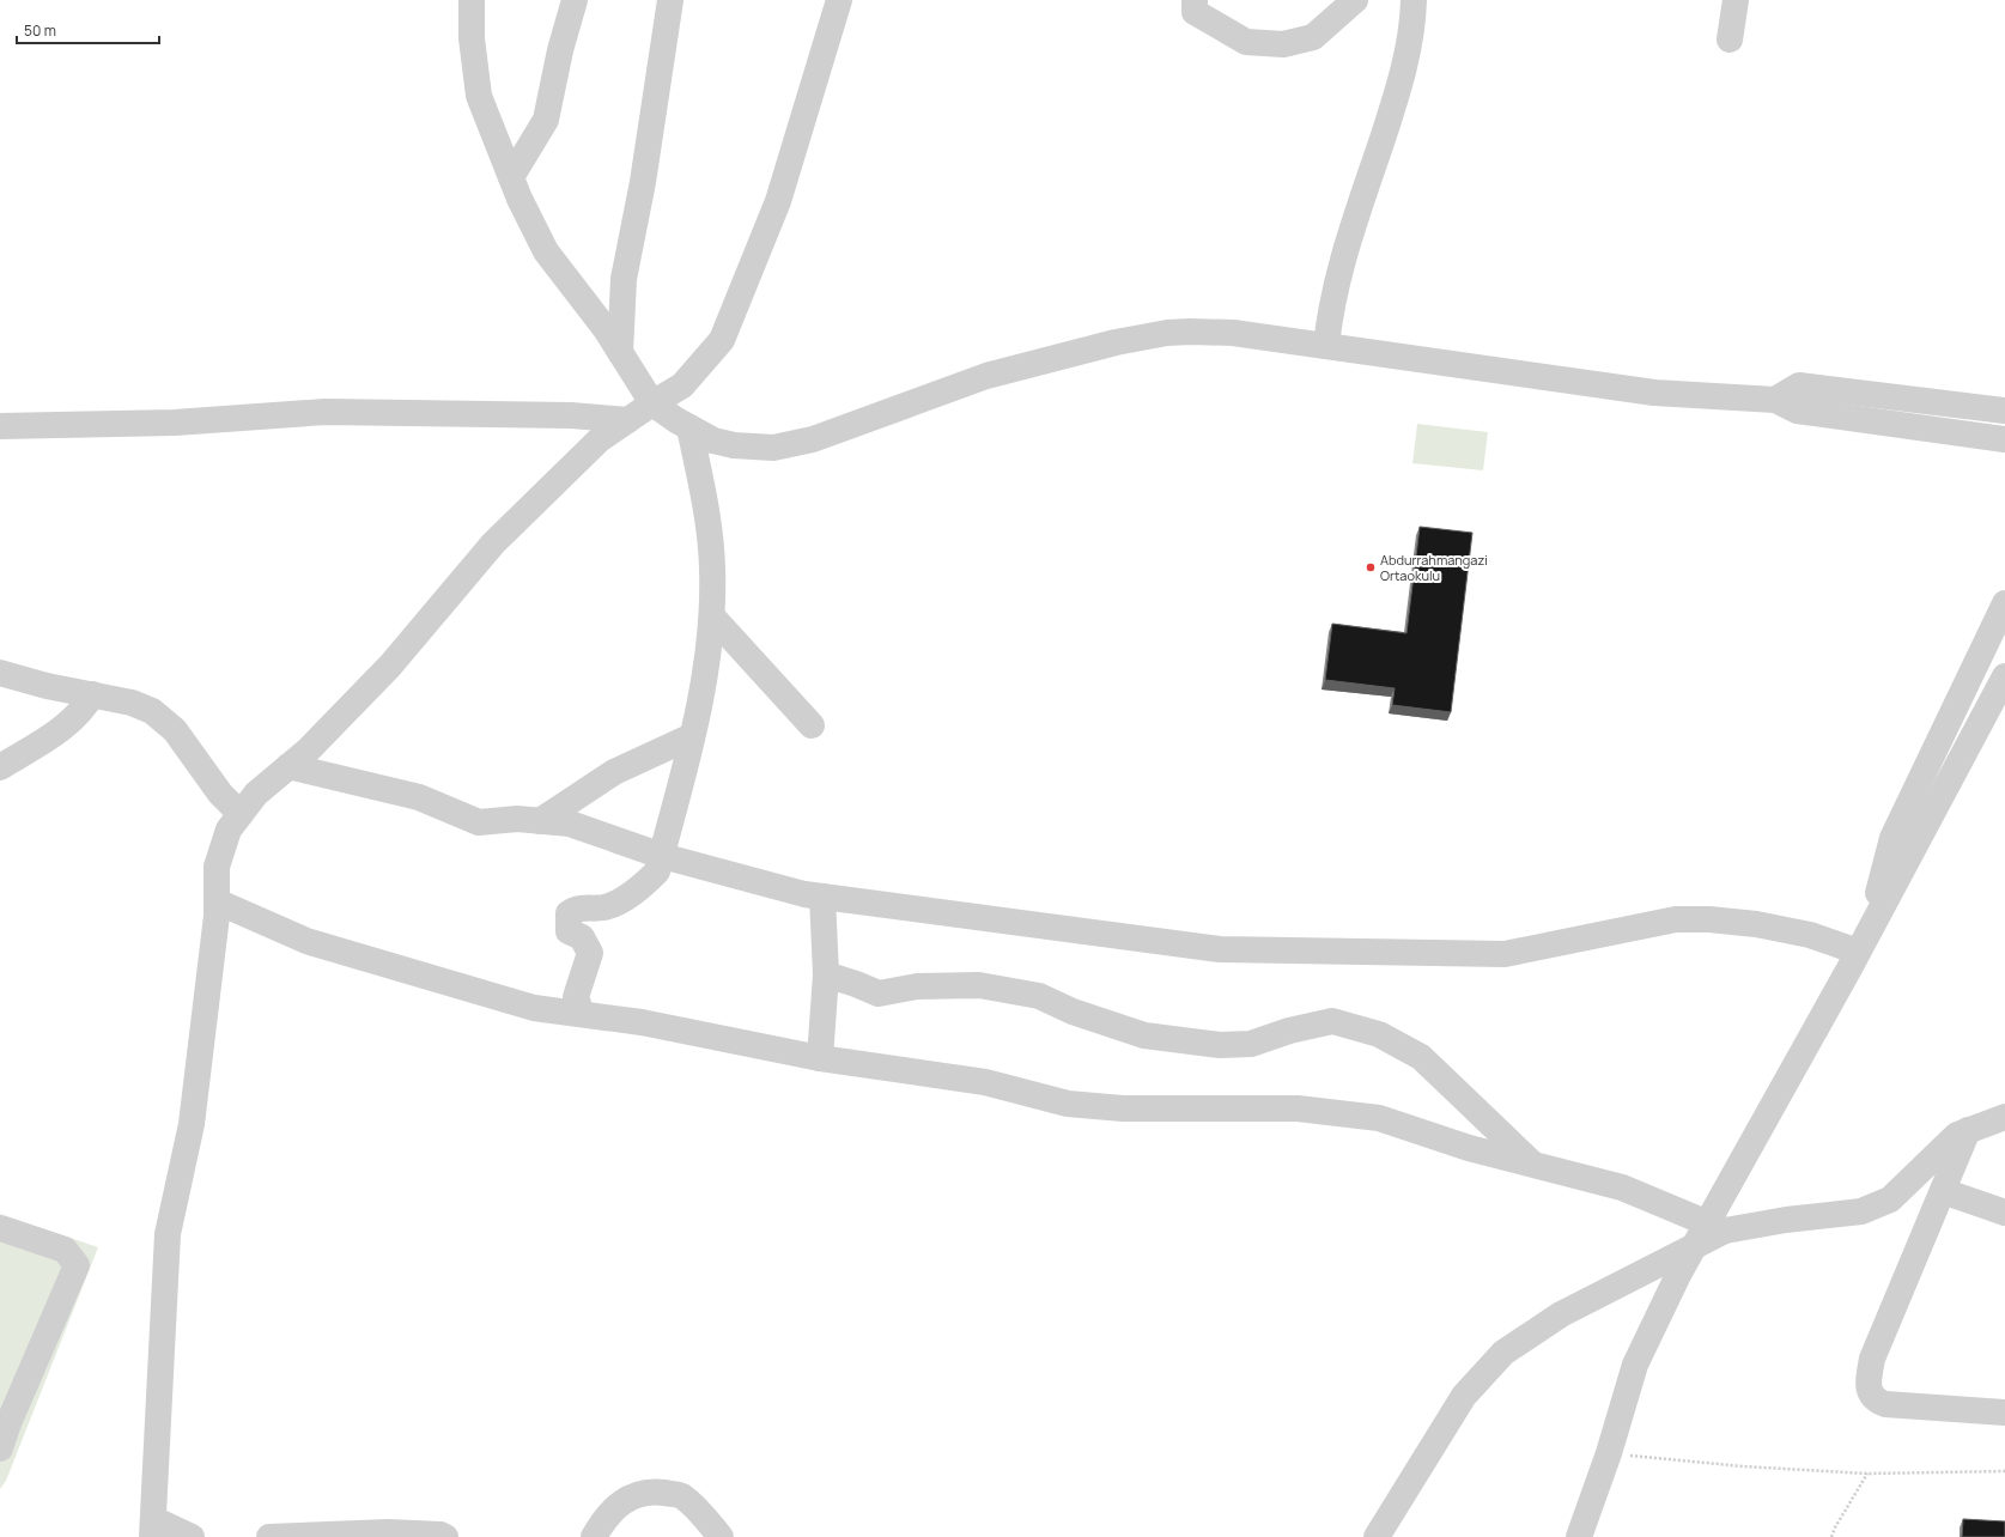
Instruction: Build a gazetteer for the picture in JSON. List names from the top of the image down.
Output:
{
  "places": ["Abdurrahmangazi Ortaokulu"],
  "scale_bar": "50 m"
}
